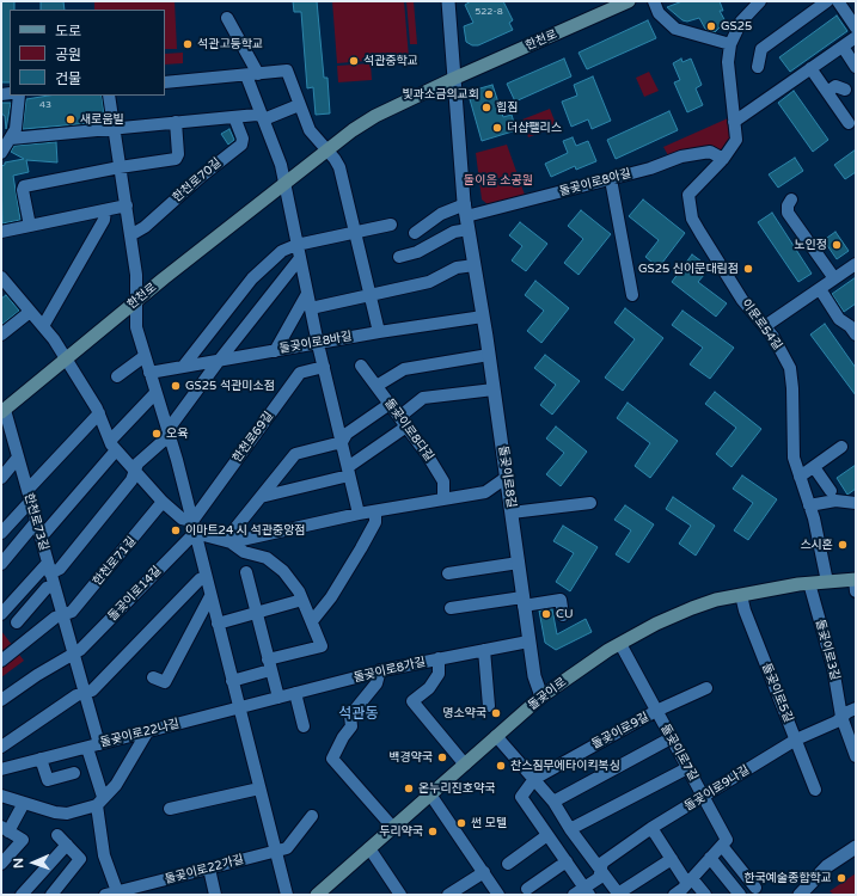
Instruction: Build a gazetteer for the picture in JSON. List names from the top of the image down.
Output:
{
  "streets": {
    "main road": ["한천로", "돌곶이로"],
    "street": [
      "한천로70길",
      "돌곶이로8아길",
      "이문로54길",
      "돌곶이로8바길",
      "돌곶이로8다길",
      "한천로69길",
      "돌곶이로8길",
      "한천로73길",
      "한천로71길",
      "돌곶이로14길",
      "돌곶이로3길",
      "돌곶이로8가길",
      "돌곶이로5길",
      "돌곶이로9길",
      "돌곶이로22나길",
      "돌곶이로7길",
      "돌곶이로9나길",
      "돌곶이로22가길"
    ]
  },
  "crossings": [
    ["한천로", "돌곶이로8길"],
    ["한천로", "한천로73길"],
    ["돌곶이로8아길", "이문로54길"],
    ["돌곶이로8아길", "돌곶이로8길"],
    ["이문로54길", "돌곶이로"],
    ["돌곶이로8바길", "돌곶이로8길"],
    ["돌곶이로8길", "돌곶이로8가길"],
    ["돌곶이로8길", "돌곶이로"],
    ["한천로73길", "한천로71길"],
    ["한천로73길", "돌곶이로14길"],
    ["한천로73길", "돌곶이로22나길"],
    ["한천로73길", "돌곶이로22가길"],
    ["돌곶이로3길", "돌곶이로"],
    ["돌곶이로3길", "돌곶이로9나길"],
    ["돌곶이로8가길", "돌곶이로22나길"],
    ["돌곶이로5길", "돌곶이로"],
    ["돌곶이로5길", "돌곶이로9나길"],
    ["돌곶이로", "돌곶이로7길"],
    ["돌곶이로9길", "돌곶이로7길"],
    ["돌곶이로7길", "돌곶이로9나길"]
  ],
  "districts": ["석관동"],
  "parks": ["돌이음 소공원"],
  "places": [
    "GS25",
    "석관고등학교",
    "석관중학교",
    "빛과소금의교회",
    "힙짐",
    "새로움빌",
    "더샵팰리스",
    "노인정",
    "GS25 신이문대림점",
    "GS25 석관미소점",
    "오육",
    "이마트24 시 석관중앙점",
    "스시혼",
    "CU",
    "명소약국",
    "백경약국",
    "찬스짐무에타이킥복싱",
    "온누리진호약국",
    "썬 모텔",
    "두리약국",
    "한국예술종합학교"
  ],
  "house_numbers": ["522-8", "43"],
  "legend": ["도로", "공원", "건물"],
  "north": "left"
}
